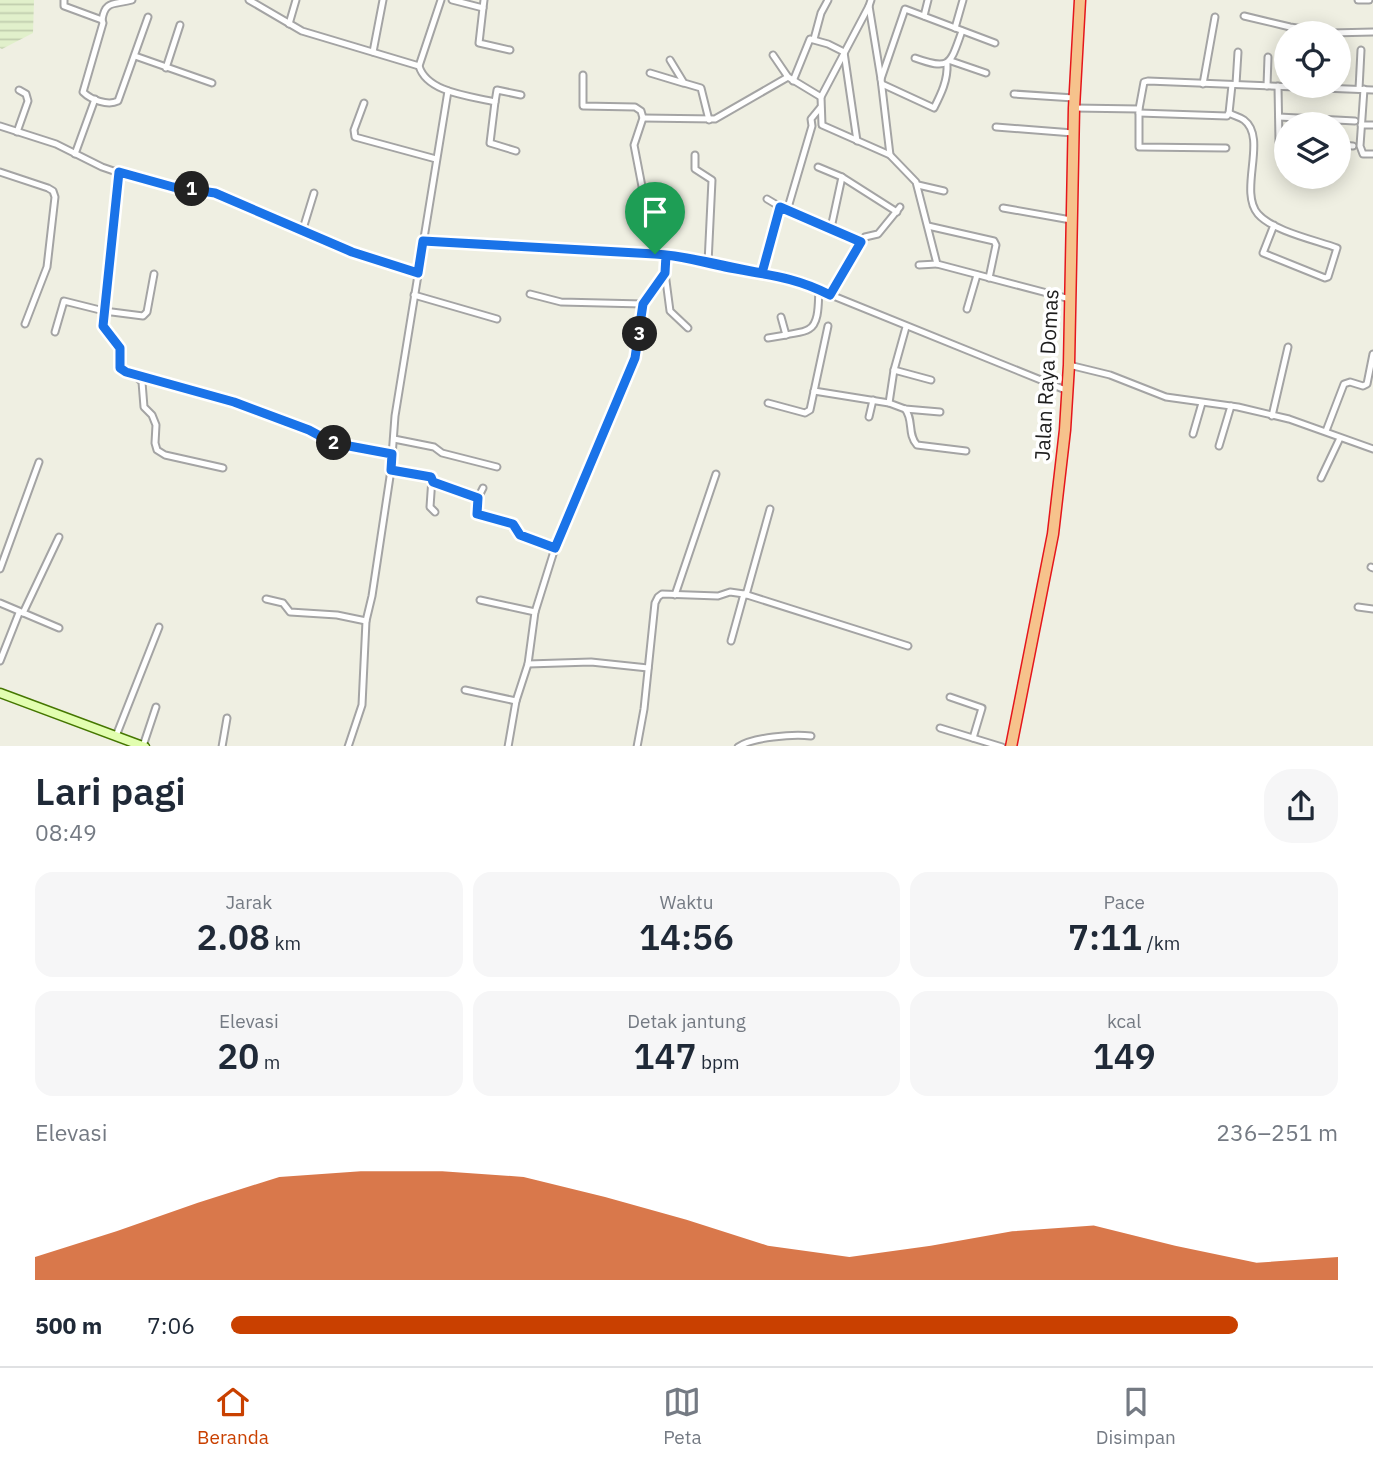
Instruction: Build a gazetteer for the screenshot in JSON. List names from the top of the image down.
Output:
{
  "streets": {
    "highway": ["Jalan Raya Domas"]
  },
  "page": {
    "pins": ["1", "3", "2"],
    "heading": ["Lari pagi", "08:49"],
    "stats": [
      ["Jarak", "2.08 km"],
      ["Waktu", "14:56"],
      ["Pace", "7:11 /km"],
      ["Elevasi", "20 m"],
      ["Detak jantung", "147 bpm"],
      ["kcal", "149"]
    ],
    "chart": ["Elevasi", "236–251 m"],
    "list": [
      {
        "name": "500 m",
        "note": "7:06"
      }
    ],
    "tabs": ["Beranda", "Peta", "Disimpan"]
  }
}
